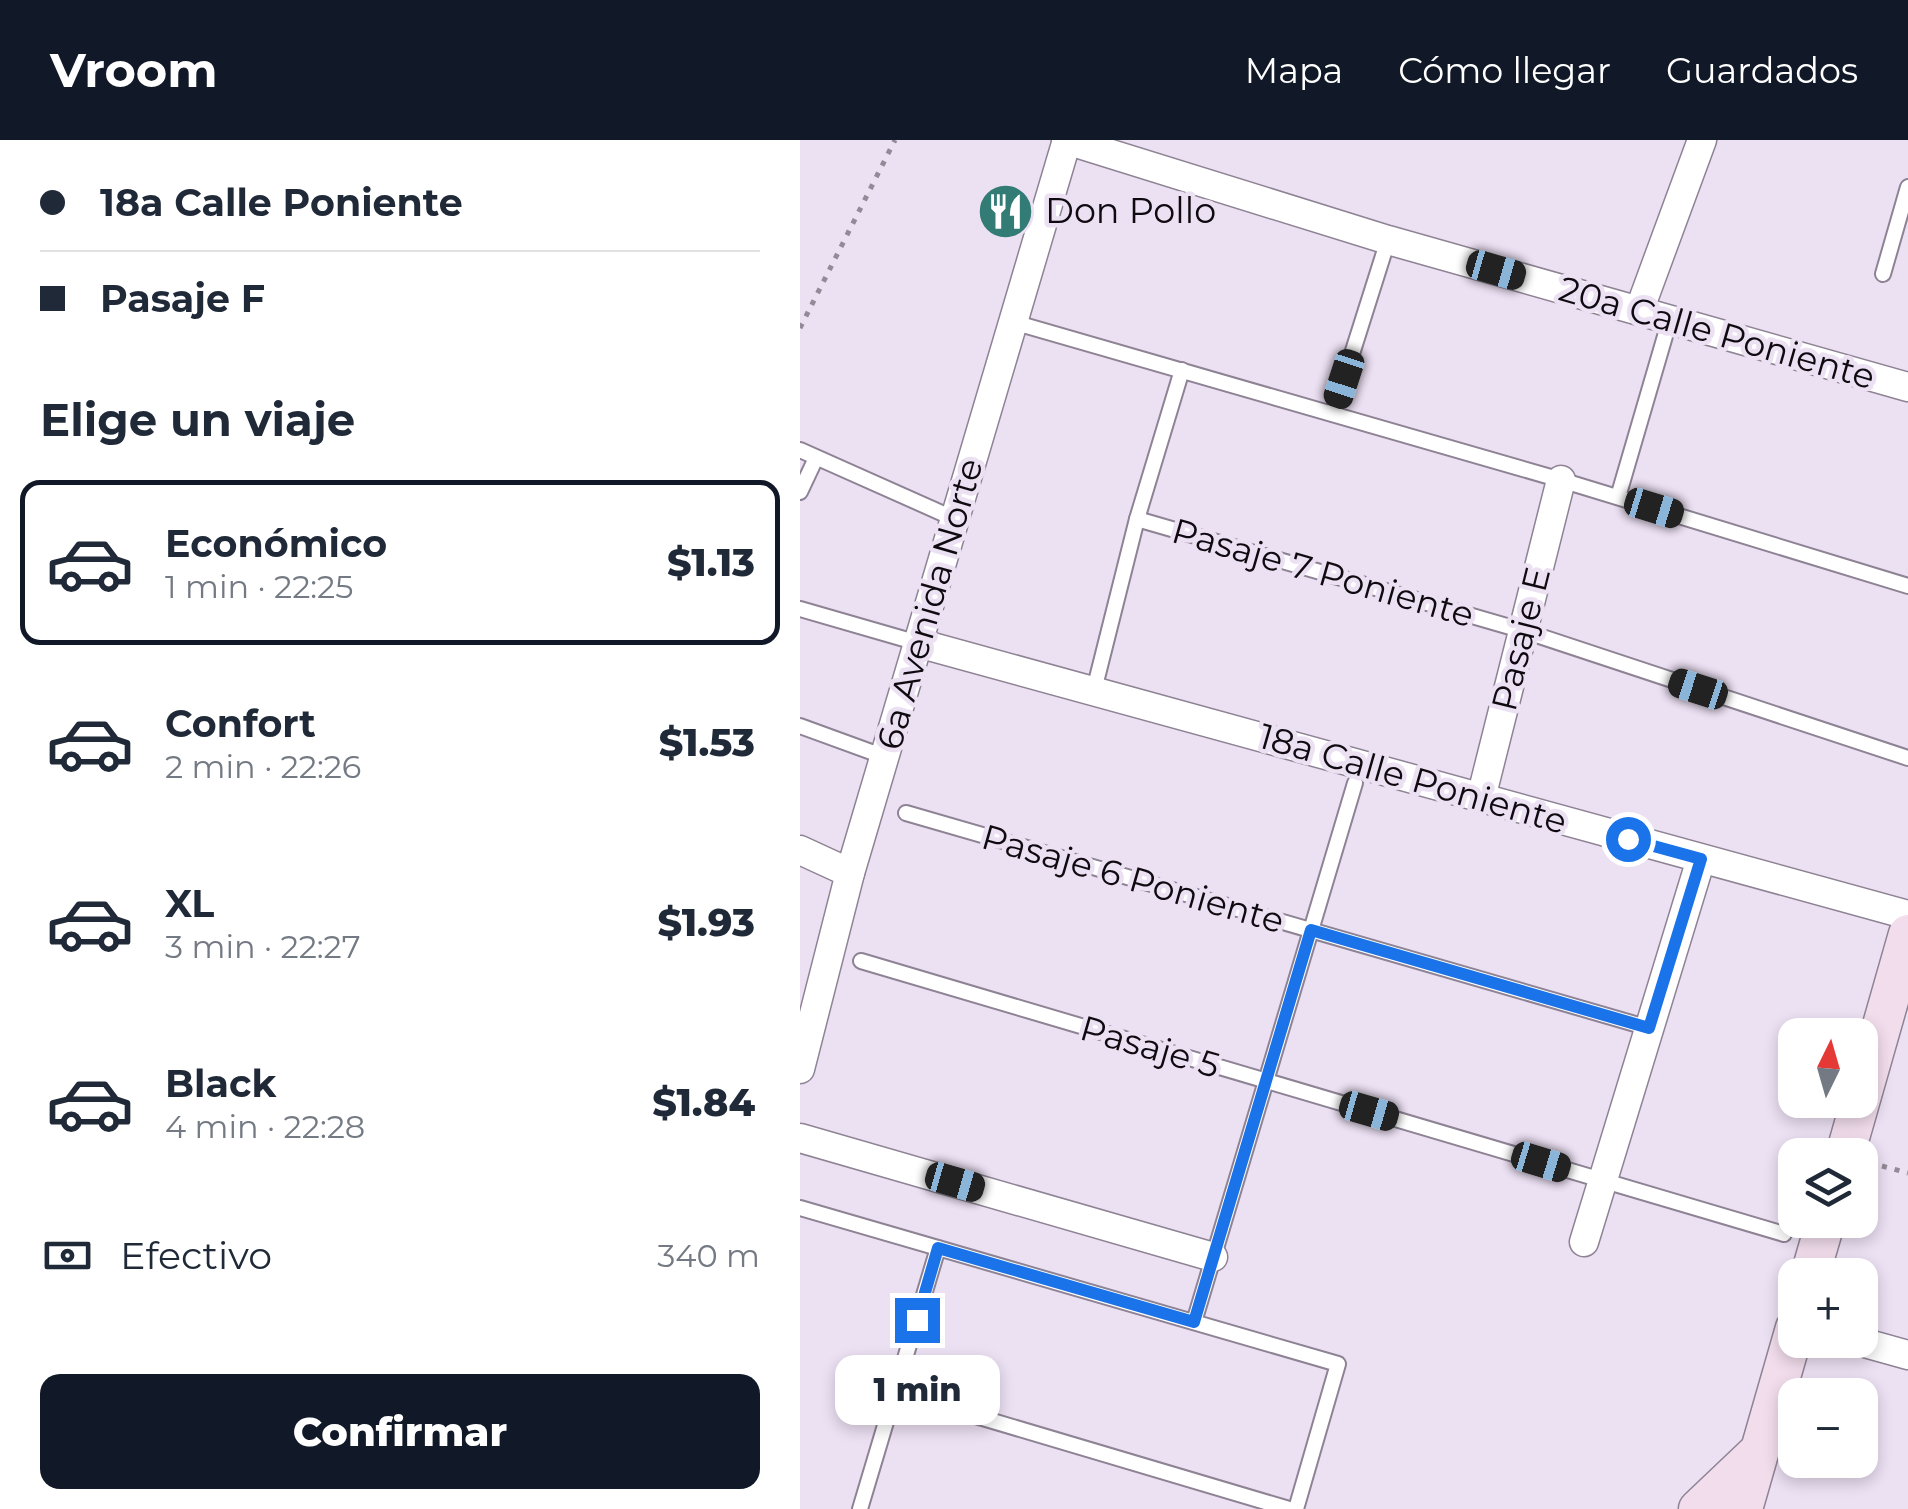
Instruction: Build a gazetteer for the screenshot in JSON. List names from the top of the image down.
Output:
{
  "streets": {
    "street": [
      "20a Calle Poniente",
      "6a Avenida Norte",
      "Pasaje E",
      "18a Calle Poniente"
    ],
    "lane": ["Pasaje 7 Poniente", "Pasaje 6 Poniente", "Pasaje 5"]
  },
  "crossings": [
    ["20a Calle Poniente", "6a Avenida Norte"],
    ["Pasaje 7 Poniente", "Pasaje E"],
    ["6a Avenida Norte", "18a Calle Poniente"],
    ["Pasaje E", "18a Calle Poniente"]
  ],
  "places": {
    "restaurant": ["Don Pollo"]
  },
  "north": "top",
  "page": {
    "header": "Vroom",
    "nav": ["Mapa", "Cómo llegar", "Guardados"],
    "banner": ["18a Calle Poniente", "Pasaje F"],
    "heading": "Elige un viaje",
    "list": [
      {
        "name": "Económico",
        "note": "1 min · 22:25",
        "value": "$1.13"
      },
      {
        "name": "Confort",
        "note": "2 min · 22:26",
        "value": "$1.53"
      },
      {
        "name": "XL",
        "note": "3 min · 22:27",
        "value": "$1.93"
      },
      {
        "name": "Black",
        "note": "4 min · 22:28",
        "value": "$1.84"
      }
    ],
    "map_buttons": ["+", "−"],
    "pay": ["Efectivo", "340 m"],
    "buttons": "Confirmar",
    "bubble": "1 min"
  }
}
